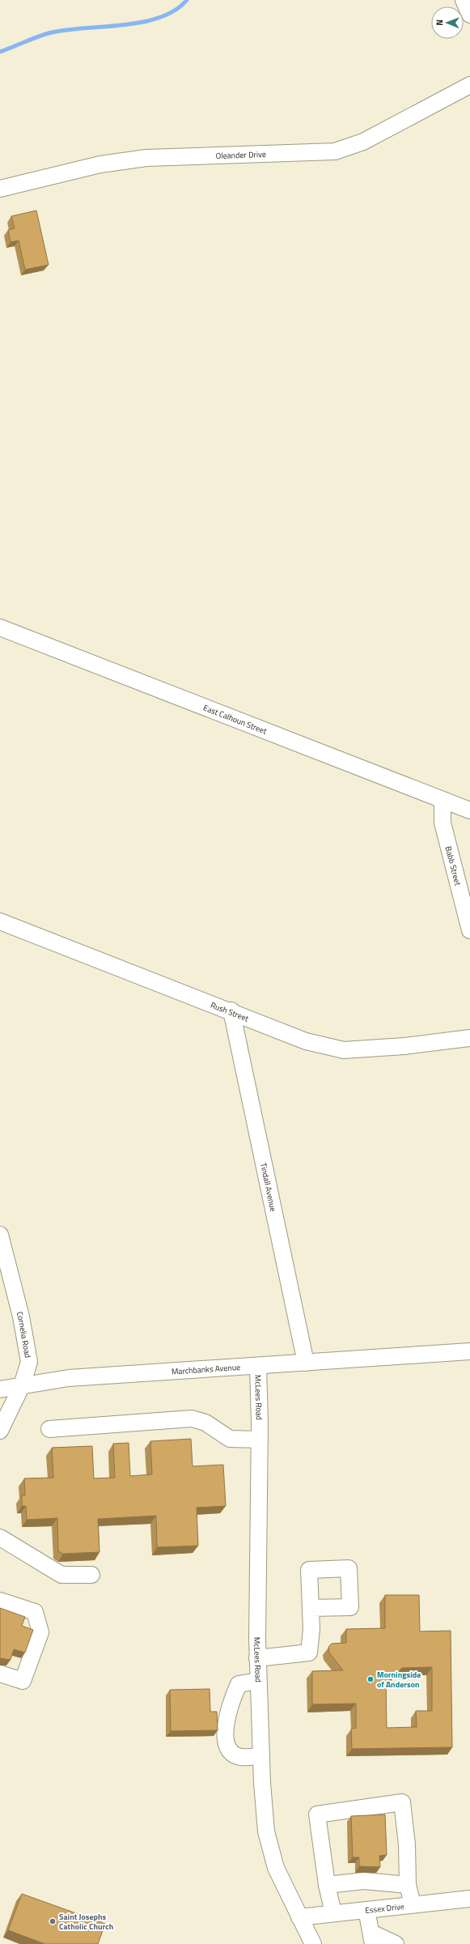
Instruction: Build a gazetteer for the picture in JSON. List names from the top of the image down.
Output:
{
  "streets": {
    "street": [
      "Oleander Drive",
      "East Calhoun Street",
      "Babb Street",
      "Rush Street",
      "Tindall Avenue",
      "Cornelia Road",
      "Marchbanks Avenue",
      "McLees Road",
      "Essex Drive"
    ]
  },
  "crossings": [
    ["East Calhoun Street", "Babb Street"],
    ["Rush Street", "Tindall Avenue"],
    ["Tindall Avenue", "Marchbanks Avenue"],
    ["Cornelia Road", "Marchbanks Avenue"],
    ["Marchbanks Avenue", "McLees Road"],
    ["McLees Road", "Essex Drive"]
  ],
  "places": ["Morningside of Anderson", "Saint Josephs Catholic Church"],
  "north": "left"
}
